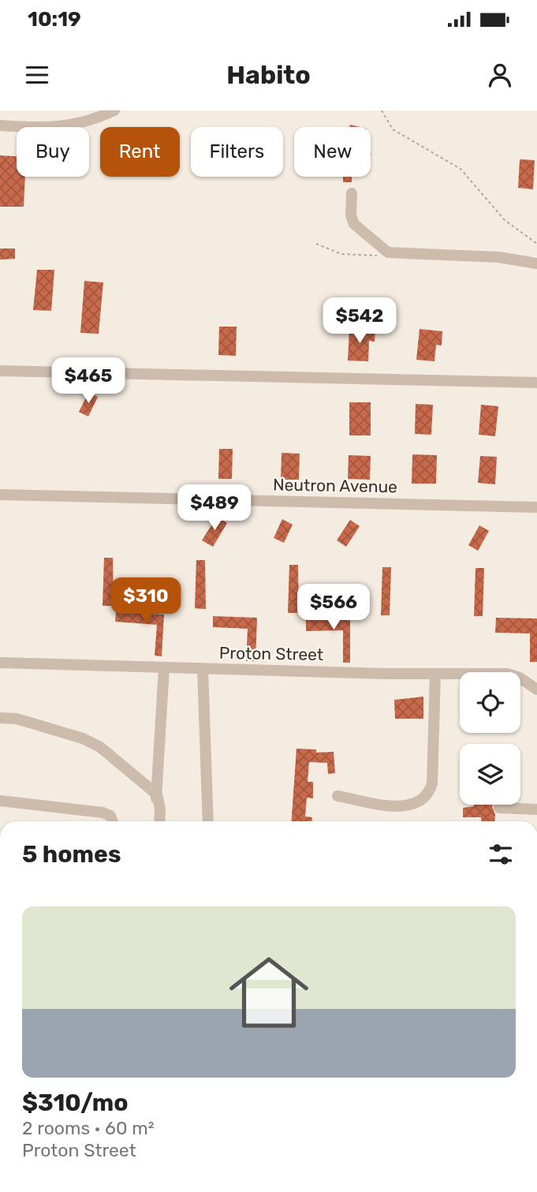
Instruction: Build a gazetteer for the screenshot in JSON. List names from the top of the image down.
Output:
{
  "streets": {
    "street": ["Neutron Avenue", "Proton Street"]
  },
  "page": {
    "status": "10:19",
    "header": "Habito",
    "chip": [
      "Buy",
      "Rent",
      "Filters",
      "New"
    ],
    "price": [
      "$542",
      "$465",
      "$489",
      "$310",
      "$566"
    ],
    "heading": "5 homes",
    "list": [
      {
        "name": "$310/mo",
        "note": "2 rooms · 60 m² · Proton Street"
      }
    ]
  }
}
